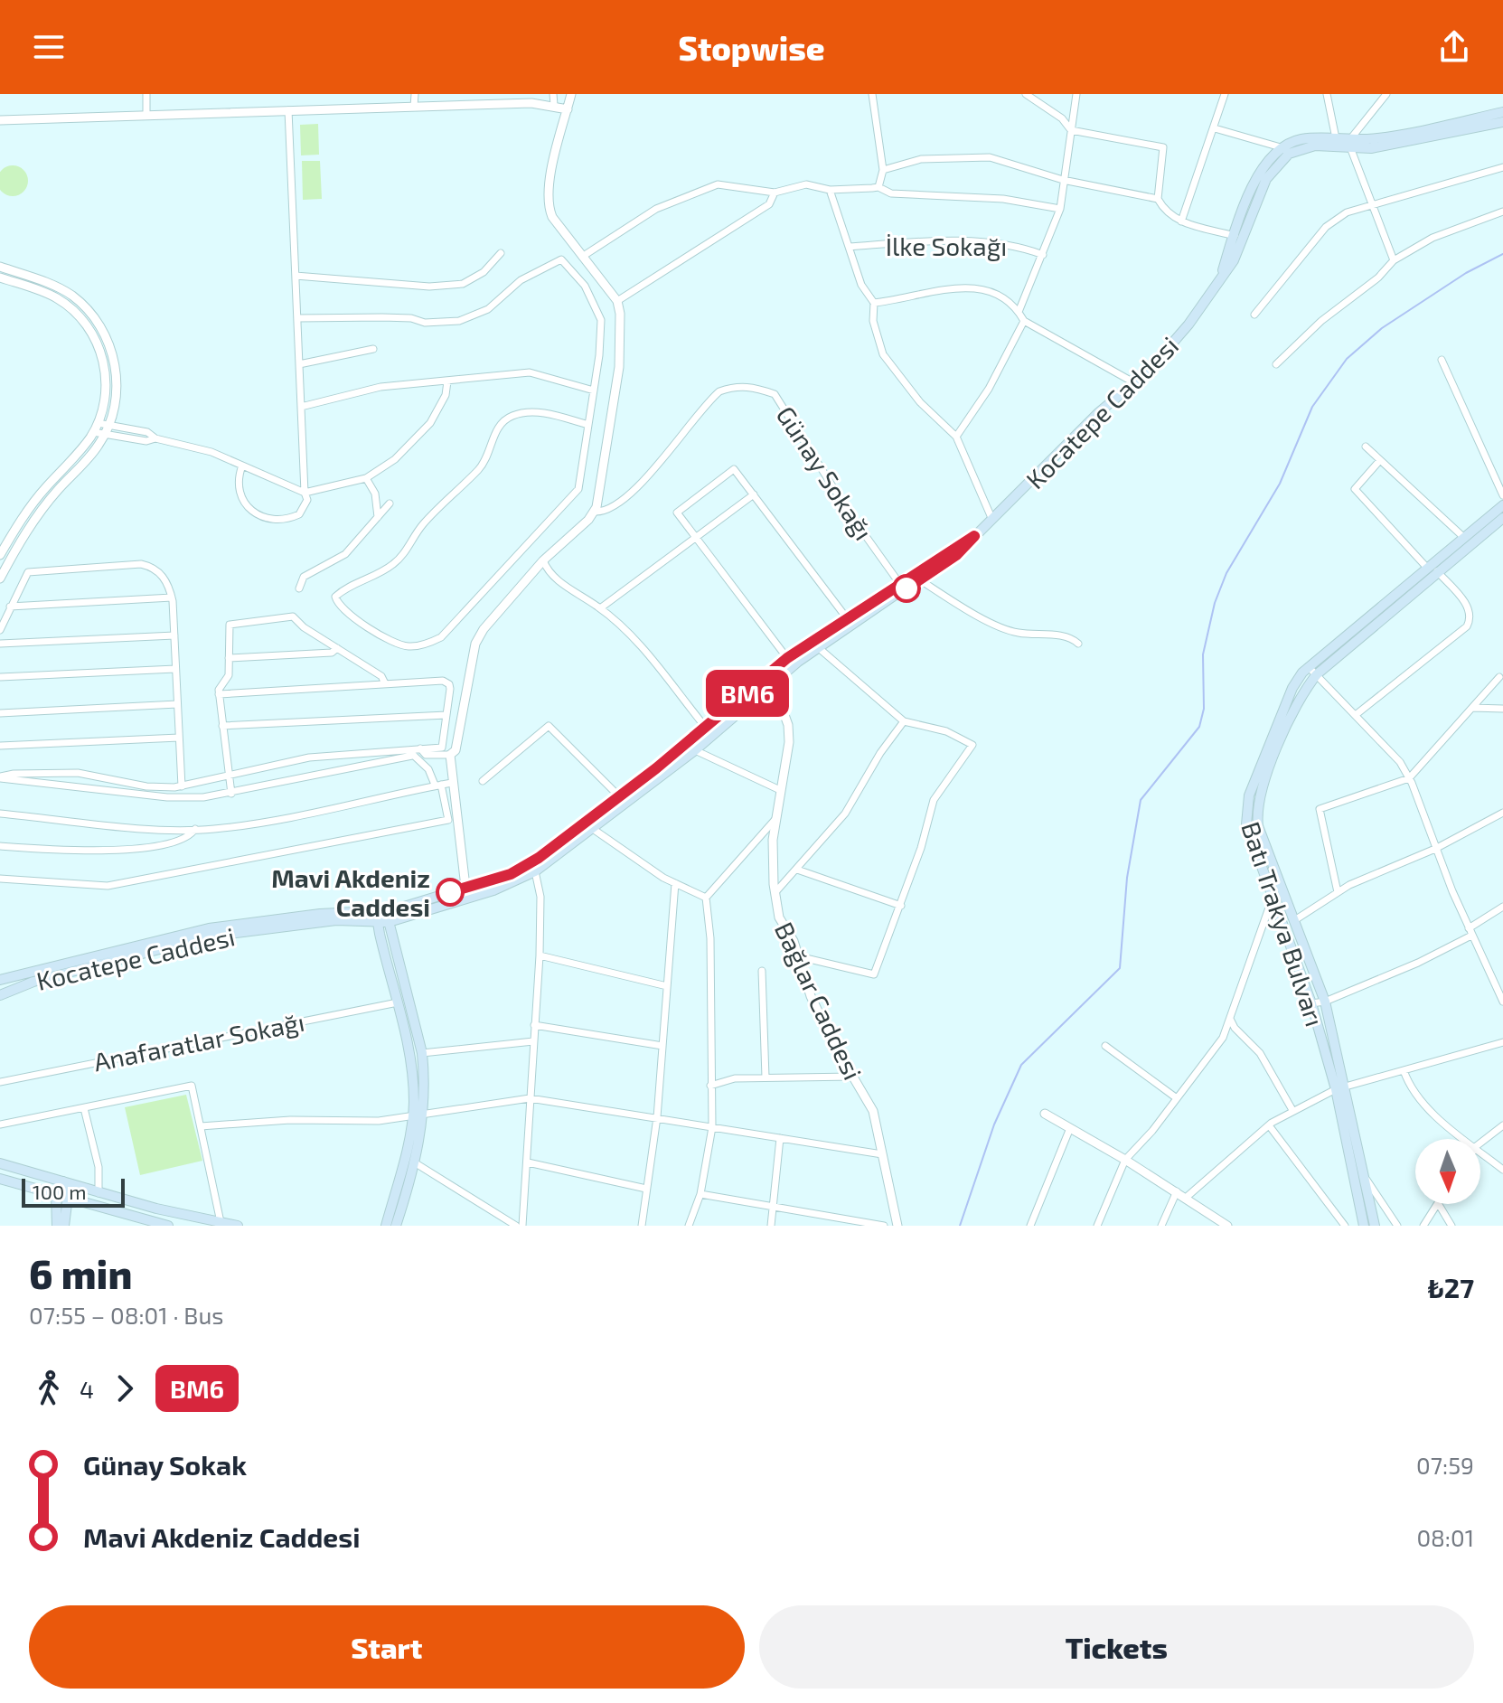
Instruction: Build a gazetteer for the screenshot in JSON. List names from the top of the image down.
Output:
{
  "streets": {
    "main road": ["Kocatepe Caddesi", "Batı Trakya Bulvarı"],
    "street": [
      "İlke Sokağı",
      "Günay Sokağı",
      "Bağlar Caddesi",
      "Anafaratlar Sokağı"
    ]
  },
  "crossings": [
    ["Kocatepe Caddesi", "Günay Sokağı"],
    ["Kocatepe Caddesi", "Bağlar Caddesi"]
  ],
  "places": ["Mavi Akdeniz Caddesi"],
  "lines": ["bus line BM6"],
  "scale_bar": "100 m",
  "north": "bottom",
  "page": {
    "header": "Stopwise",
    "on_map": "BM6",
    "scale": "100 m",
    "heading": ["6 min", "07:55 – 08:01 · Bus", "₺27"],
    "legs": ["4", "BM6"],
    "list": [
      {
        "name": "Günay Sokak",
        "value": "07:59"
      },
      {
        "name": "Mavi Akdeniz Caddesi",
        "value": "08:01"
      }
    ],
    "buttons": ["Start", "Tickets"]
  }
}
